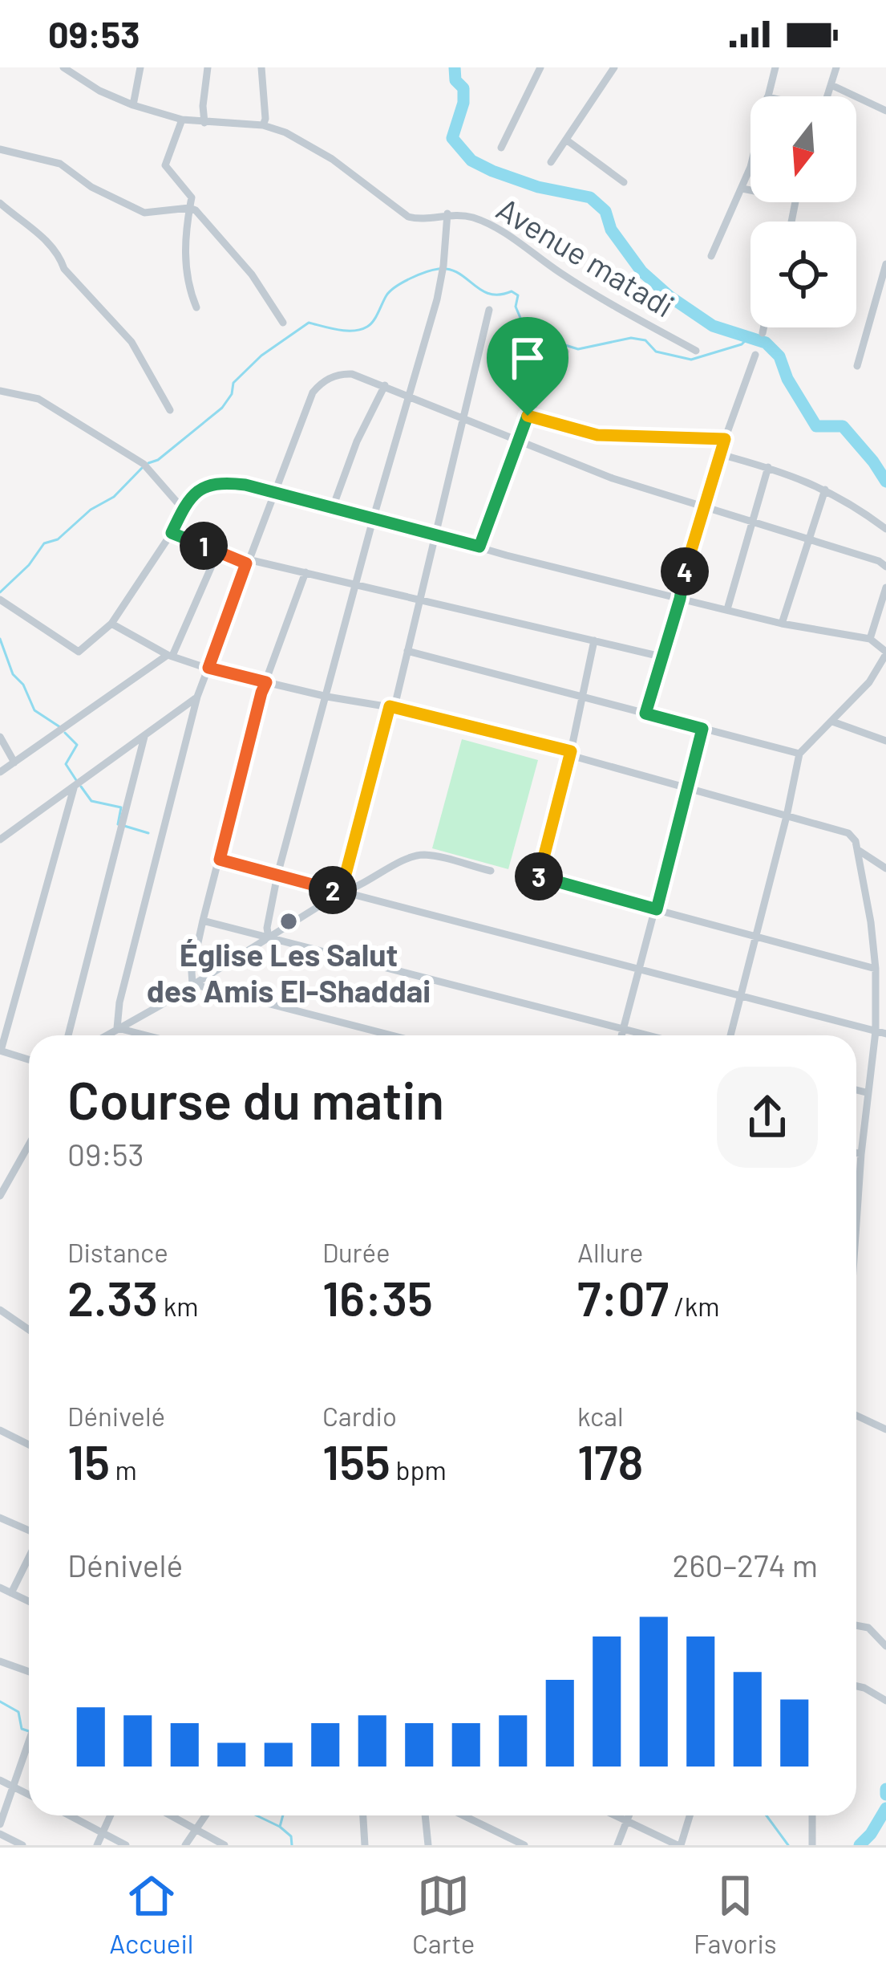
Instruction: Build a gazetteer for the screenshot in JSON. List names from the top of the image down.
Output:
{
  "streets": {
    "street": ["Avenue matadi"]
  },
  "places": ["Église Les Salut des Amis El-Shaddai"],
  "north": "bottom",
  "page": {
    "status": "09:53",
    "pins": [
      "1",
      "4",
      "3",
      "2"
    ],
    "heading": ["Course du matin", "09:53"],
    "stats": [
      ["Distance", "2.33 km"],
      ["Durée", "16:35"],
      ["Allure", "7:07 /km"],
      ["Dénivelé", "15 m"],
      ["Cardio", "155 bpm"],
      ["kcal", "178"]
    ],
    "chart": ["Dénivelé", "260–274 m"],
    "tabs": ["Accueil", "Carte", "Favoris"]
  }
}
